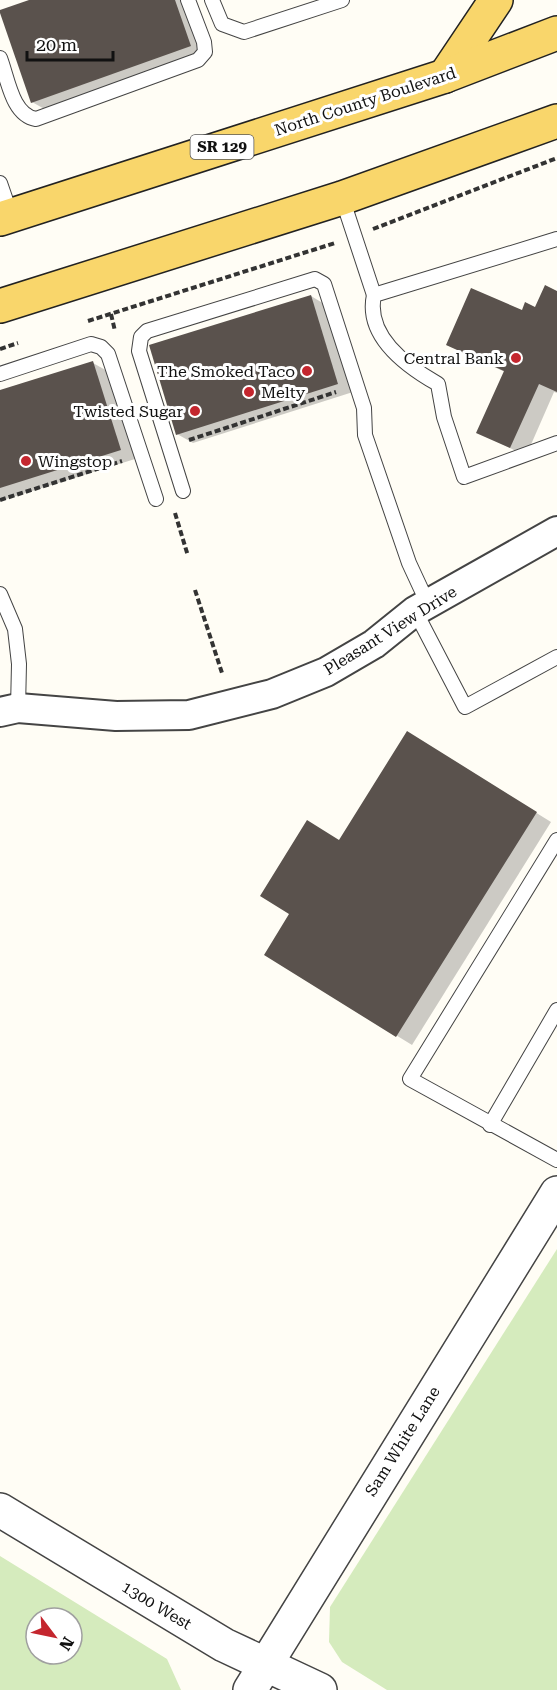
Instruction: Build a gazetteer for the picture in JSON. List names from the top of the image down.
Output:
{
  "streets": {
    "main road": ["North County Boulevard", "SR 129"],
    "street": ["Pleasant View Drive", "Sam White Lane", "1300 West"]
  },
  "crossings": [
    ["Sam White Lane", "1300 West"]
  ],
  "places": [
    "Central Bank",
    "The Smoked Taco",
    "Melty",
    "Twisted Sugar",
    "Wingstop"
  ],
  "scale_bar": "20 m",
  "north": "bottom right"
}
